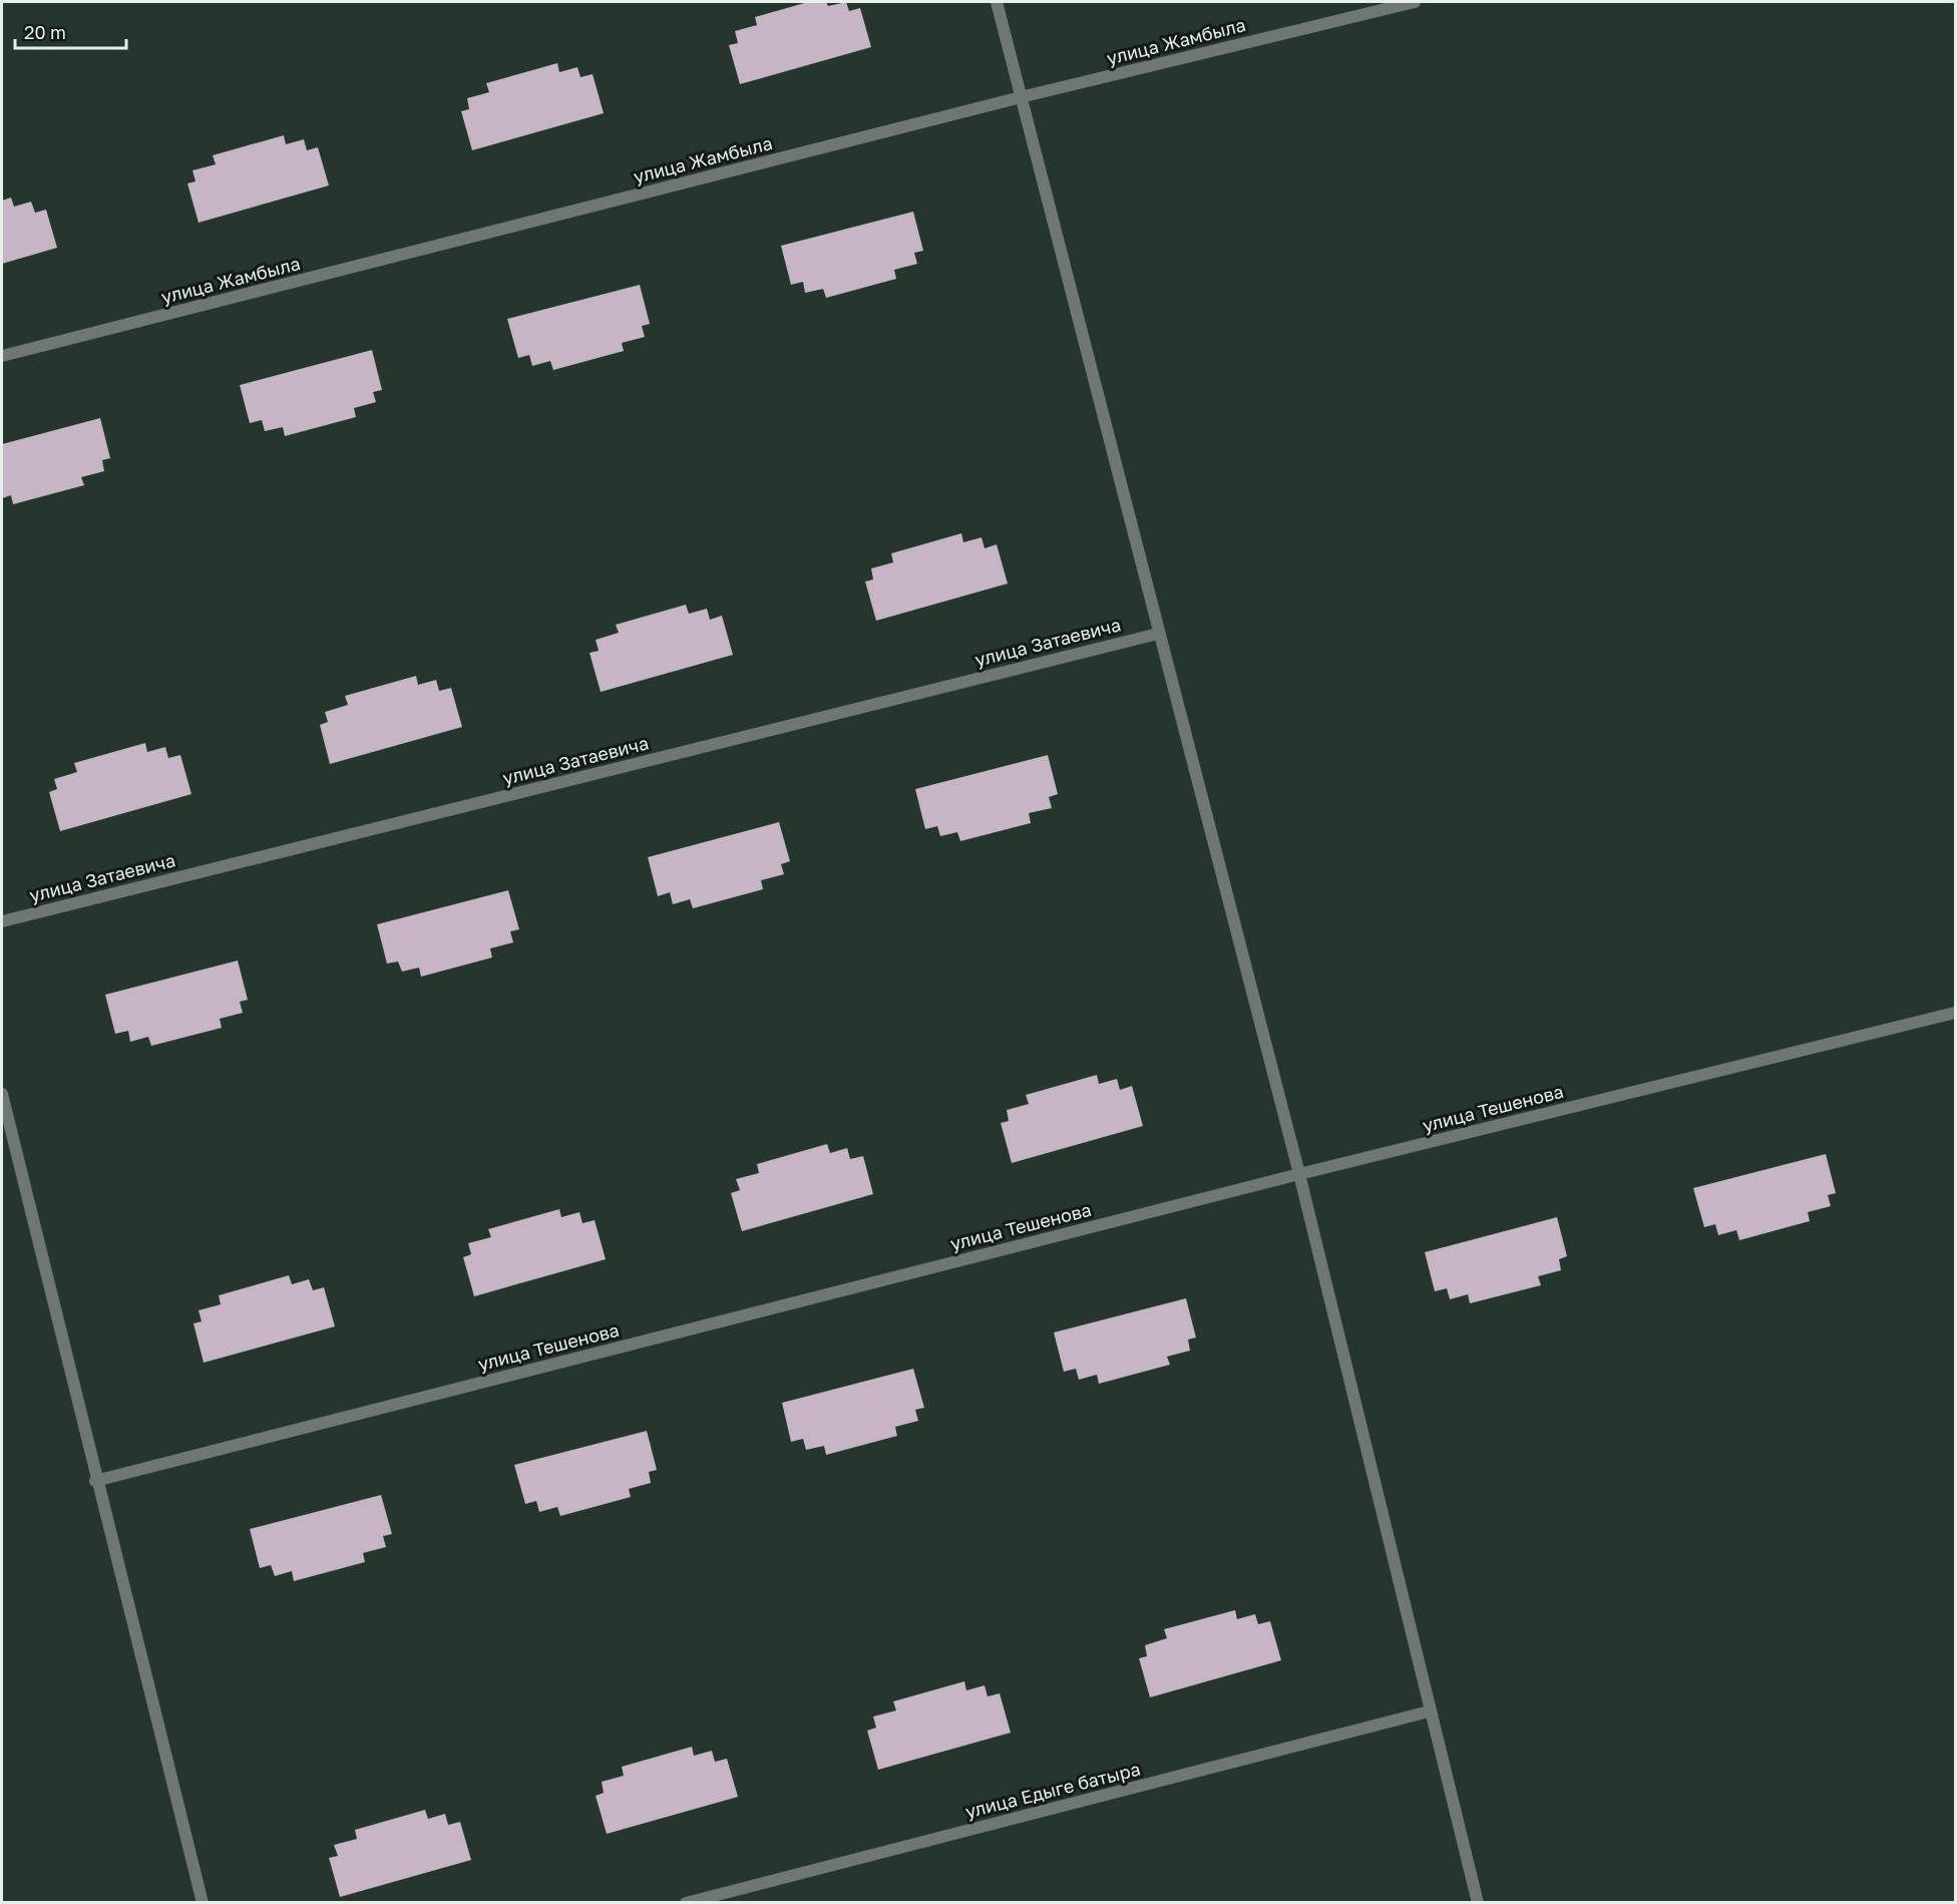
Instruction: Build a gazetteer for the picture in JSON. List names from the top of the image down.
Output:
{
  "streets": {
    "street": [
      "улица Жамбыла",
      "улица Затаевича",
      "улица Тешенова",
      "улица Едыге батыра"
    ]
  },
  "scale_bar": "20 m"
}
